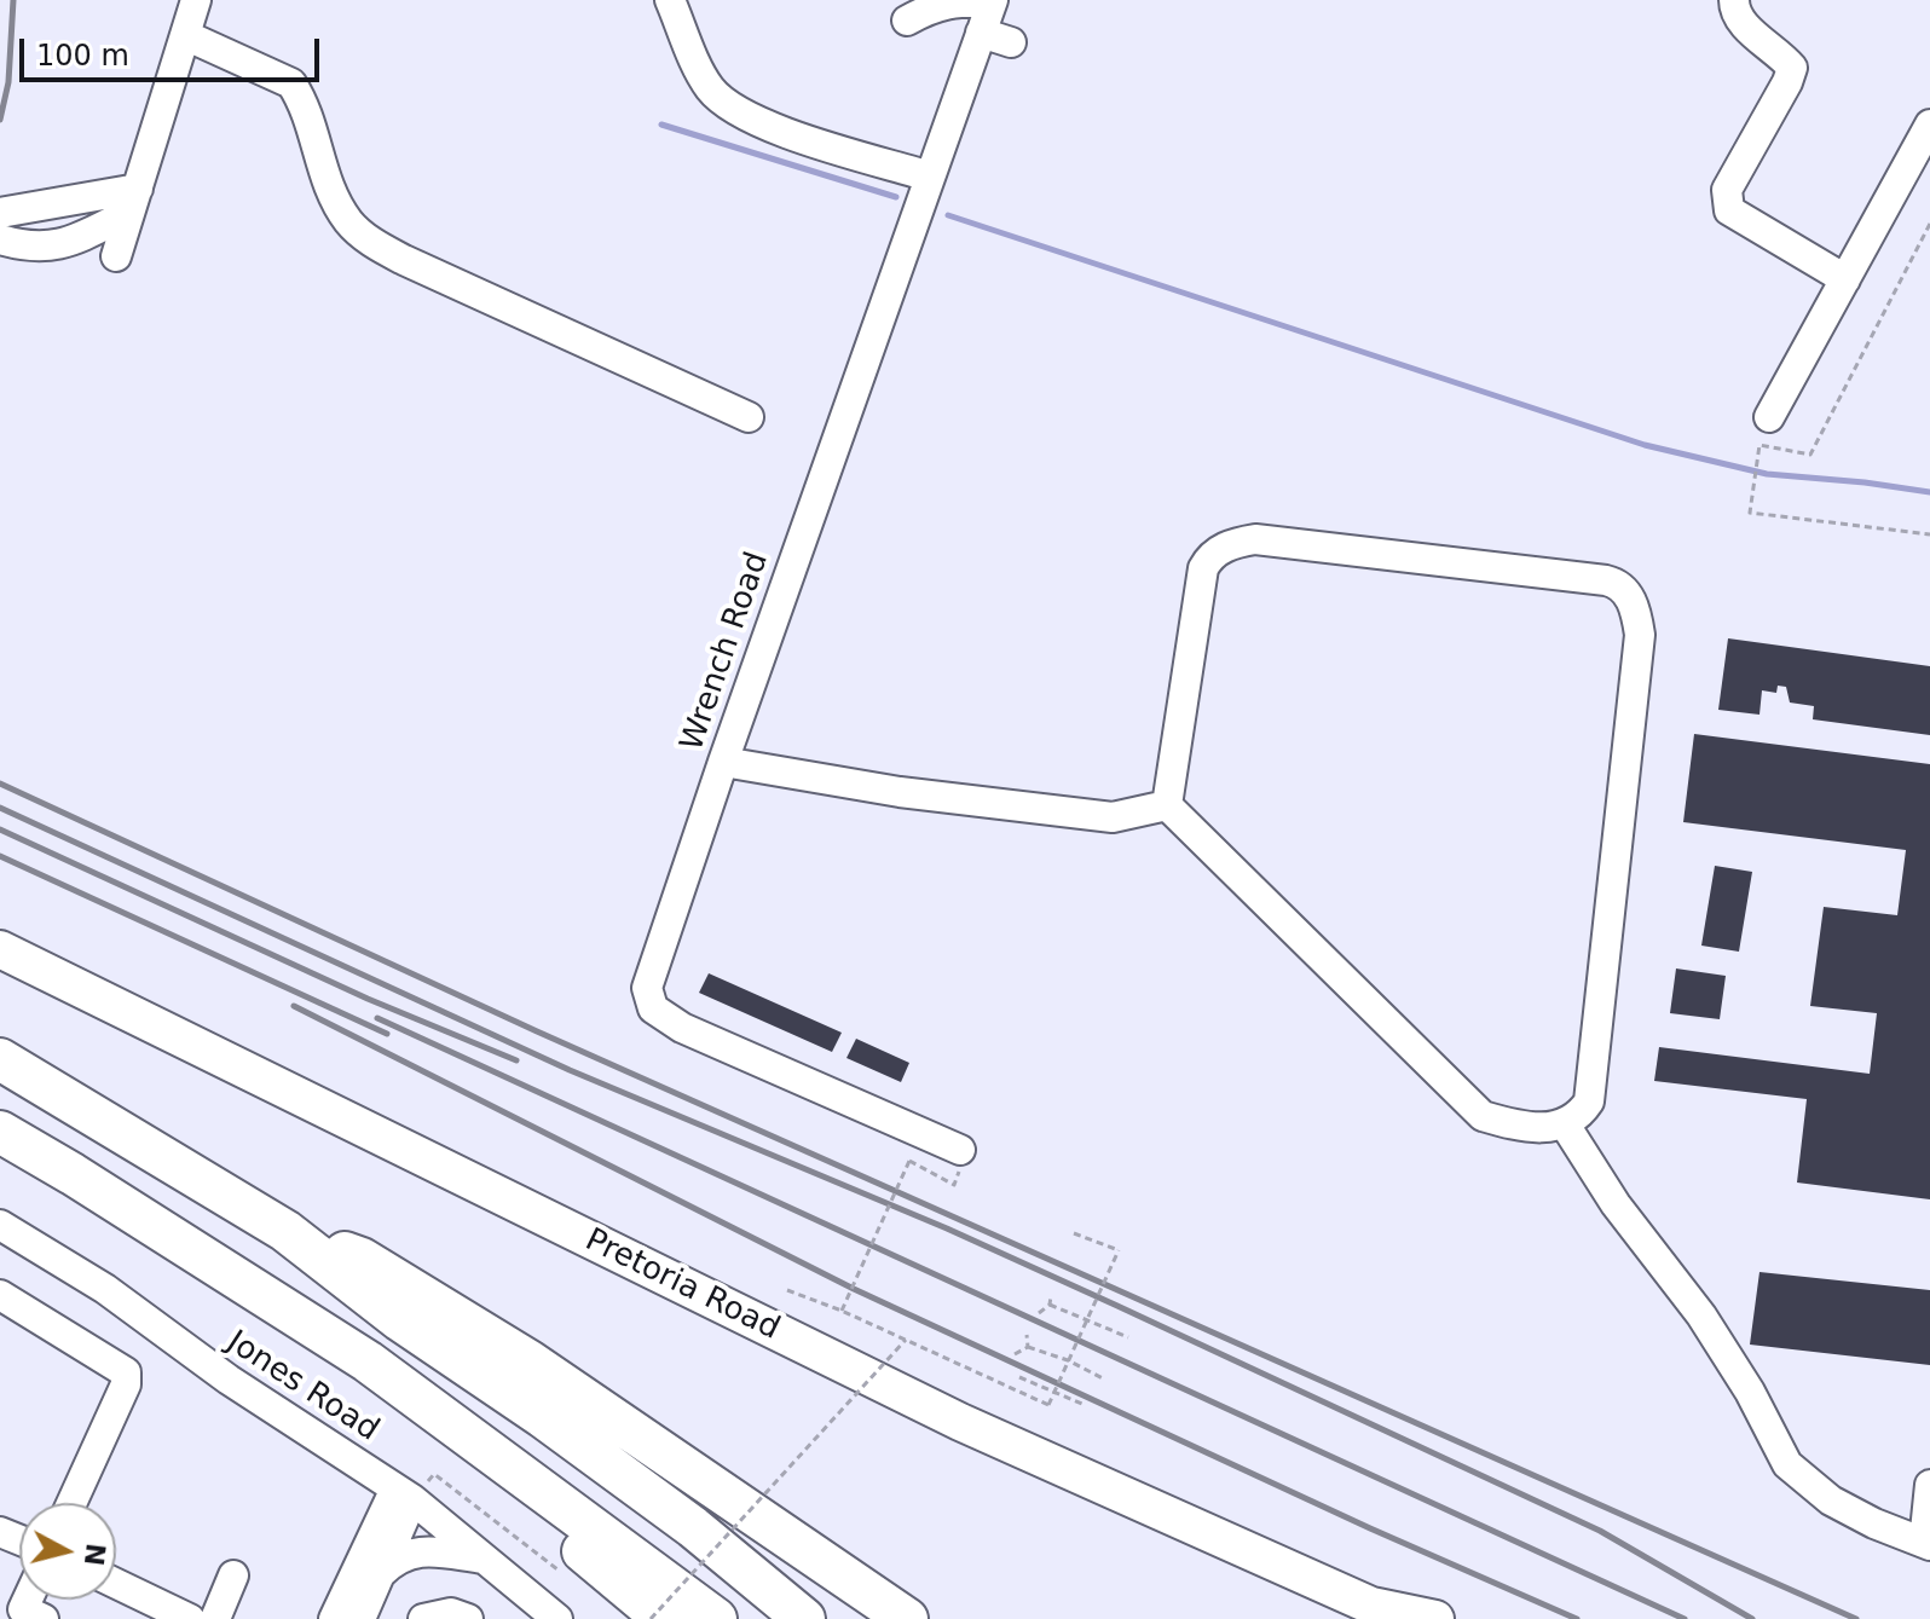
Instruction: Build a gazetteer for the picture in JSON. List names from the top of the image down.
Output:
{
  "streets": {
    "main road": ["Pretoria Road"],
    "street": ["Wrench Road", "Jones Road"]
  },
  "scale_bar": "100 m",
  "north": "right"
}
